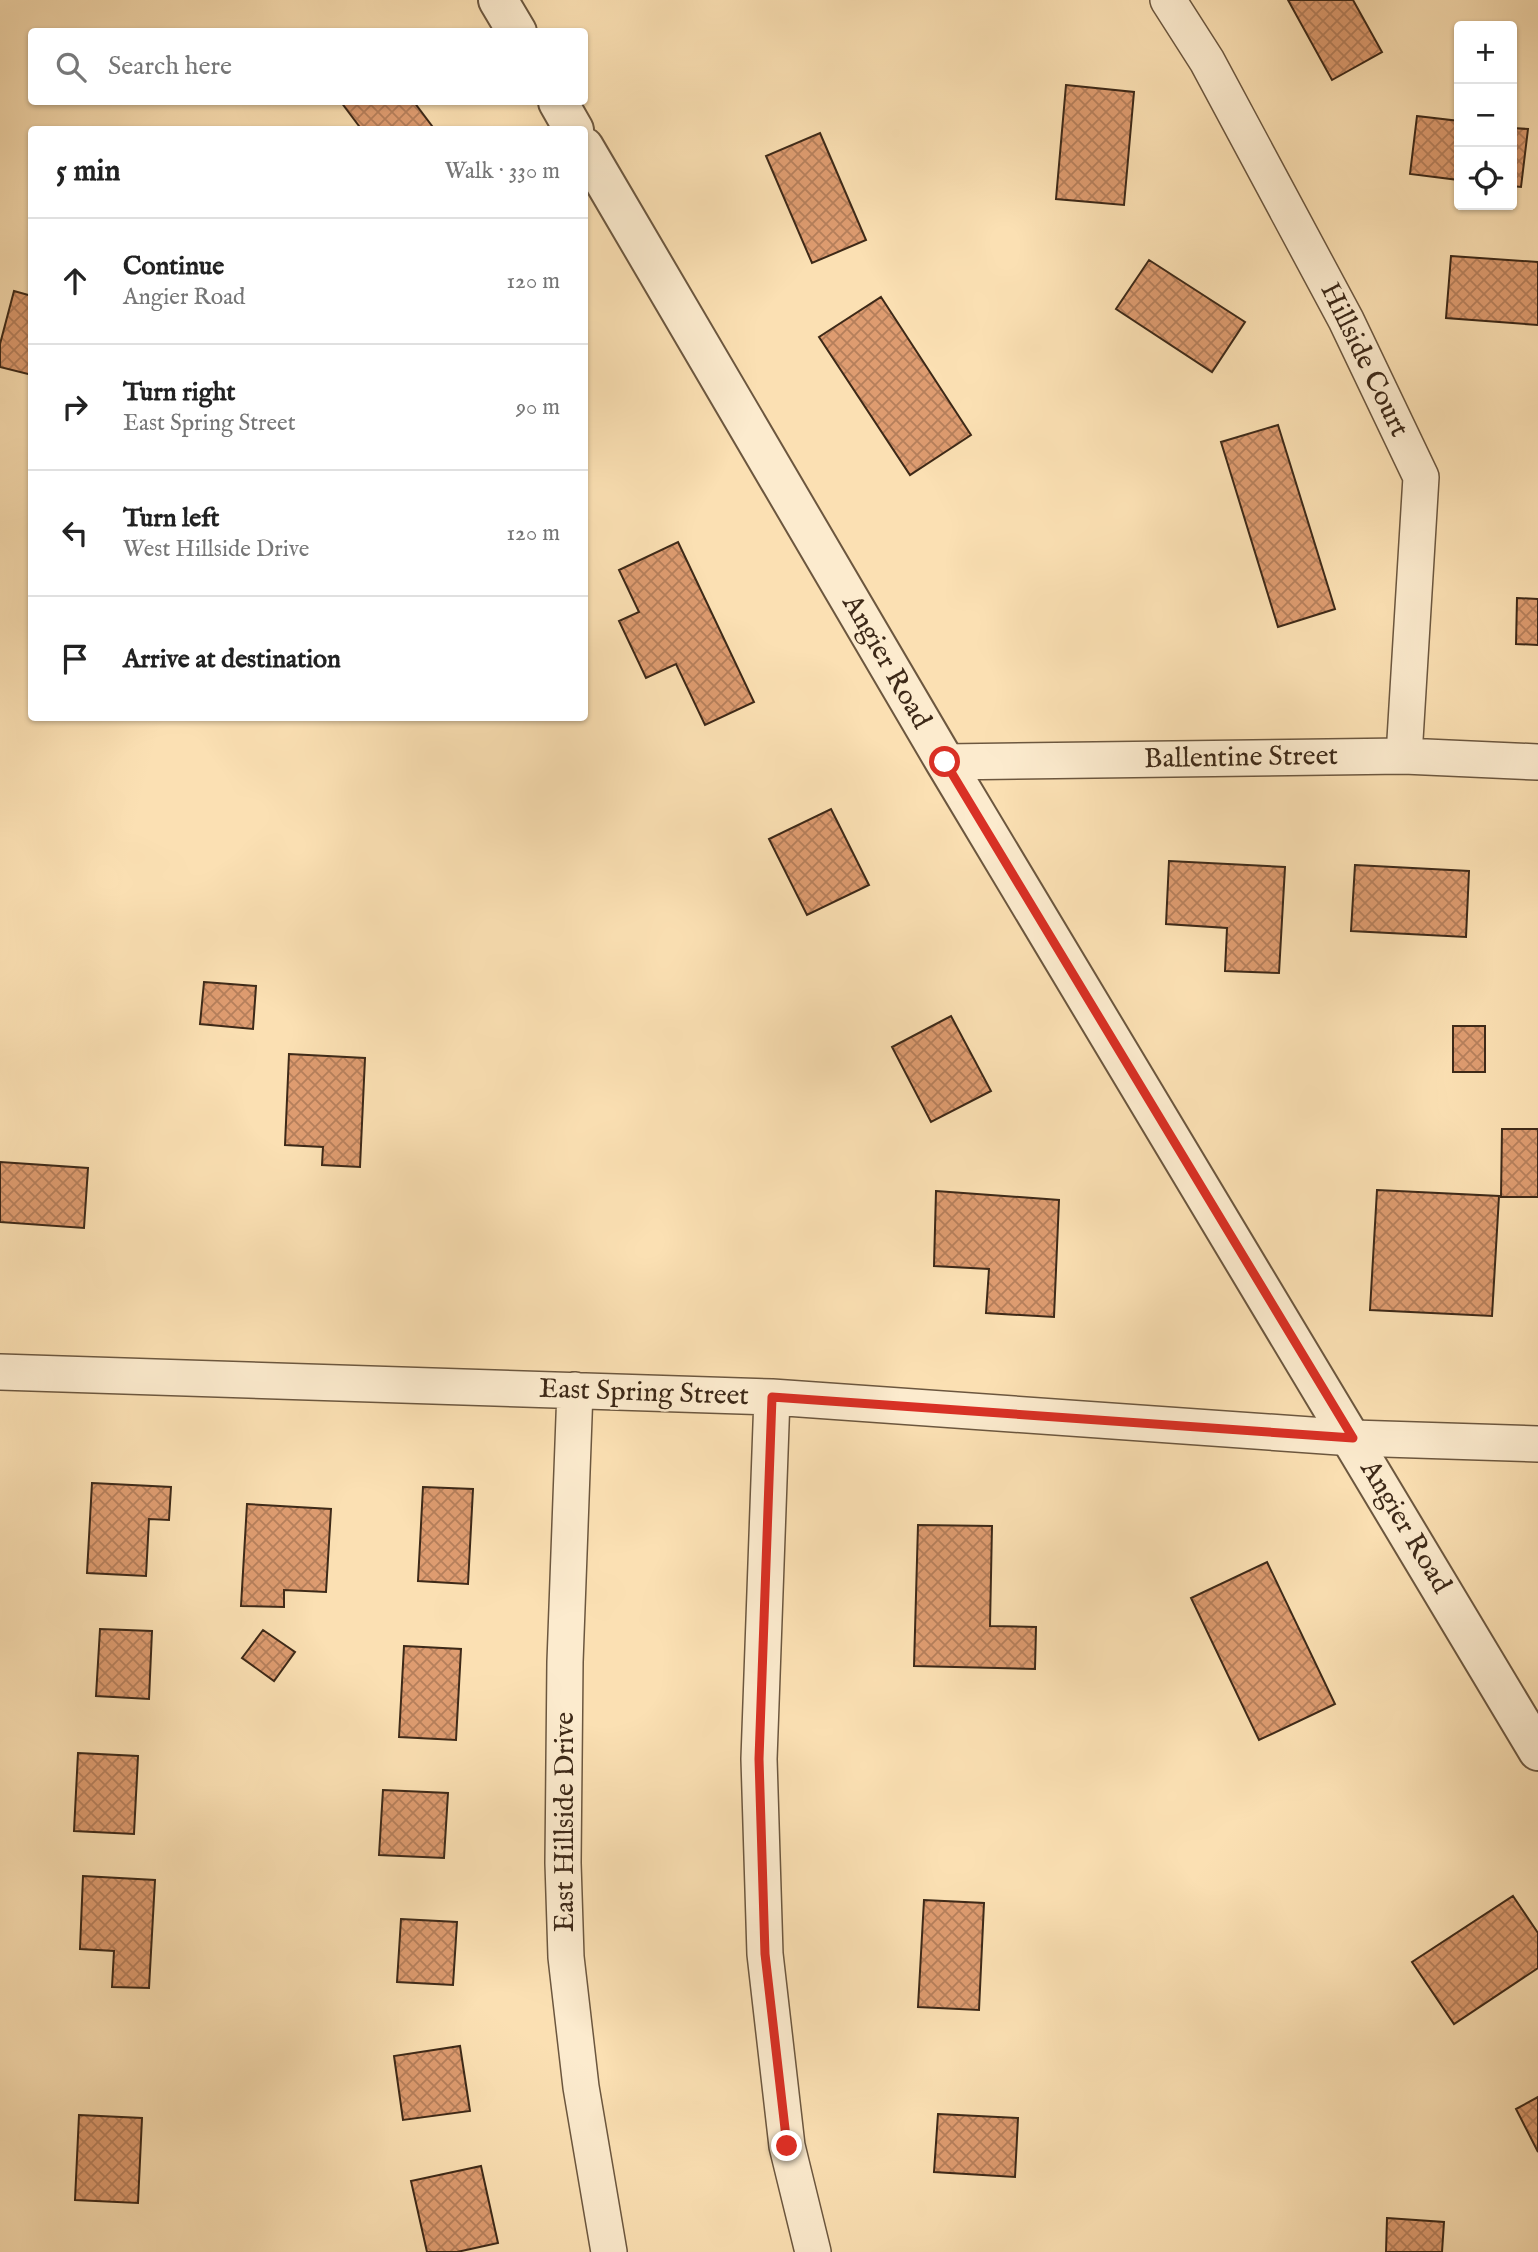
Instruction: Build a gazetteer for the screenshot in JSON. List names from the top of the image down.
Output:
{
  "streets": {
    "street": [
      "Hillside Court",
      "Angier Road",
      "Ballentine Street",
      "East Spring Street",
      "East Hillside Drive"
    ]
  },
  "crossings": [
    ["Hillside Court", "Ballentine Street"],
    ["Angier Road", "Ballentine Street"],
    ["Angier Road", "East Spring Street"],
    ["East Spring Street", "East Hillside Drive"]
  ],
  "page": {
    "map_buttons": ["+", "−"],
    "search": "Search here",
    "heading": ["5 min", "Walk · 330 m"],
    "list": [
      ["Continue", "Angier Road", "120 m"],
      ["Turn right", "East Spring Street", "90 m"],
      ["Turn left", "West Hillside Drive", "120 m"],
      "Arrive at destination"
    ]
  }
}
